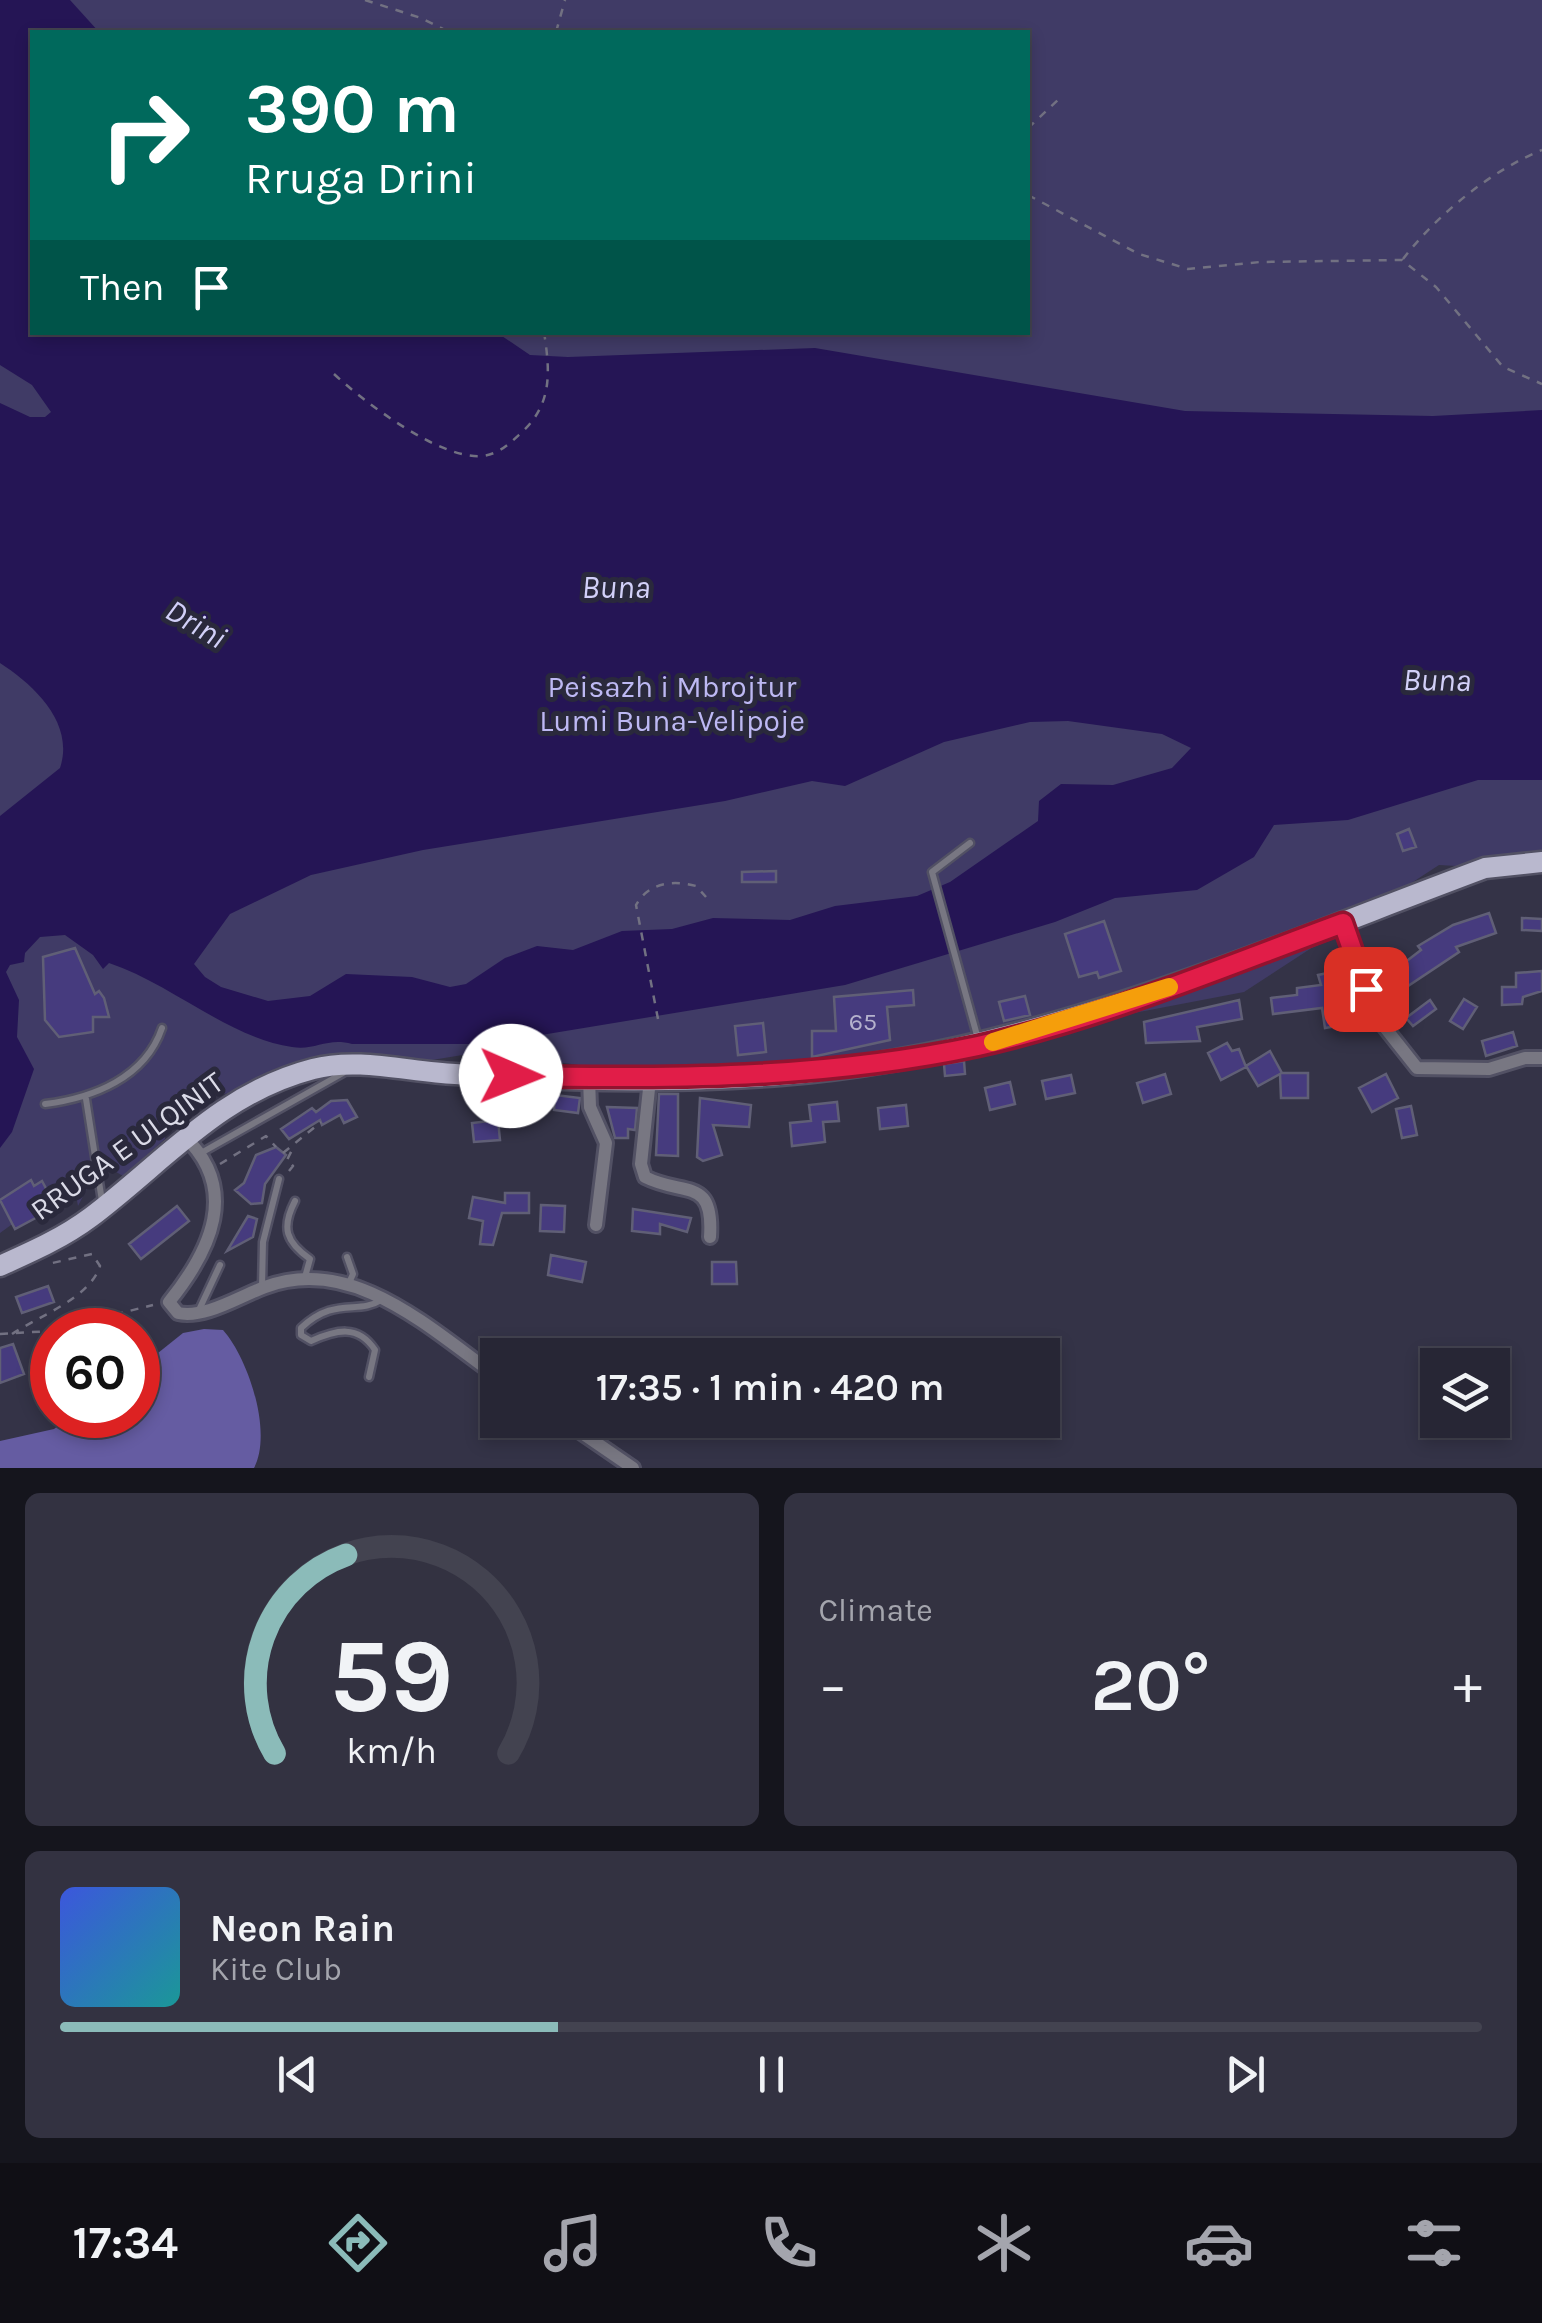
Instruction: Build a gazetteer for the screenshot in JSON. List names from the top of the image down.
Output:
{
  "streets": {
    "main road": ["RRUGA E ULQINIT"]
  },
  "water": ["Buna", "Drini"],
  "parks": ["Peisazh i Mbrojtur Lumi Buna-Velipoje"],
  "house_numbers": ["65"],
  "page": {
    "turn": ["390 m", "Rruga Drini"],
    "then": "Then",
    "limit": "60",
    "trip": "17:35 · 1 min · 420 m",
    "tile": "Climate",
    "heat": ["−", "20°", "+"],
    "song": ["Neon Rain", "Kite Club"],
    "tabs": "17:34",
    "gauge": ["59", "km/h"]
  }
}
